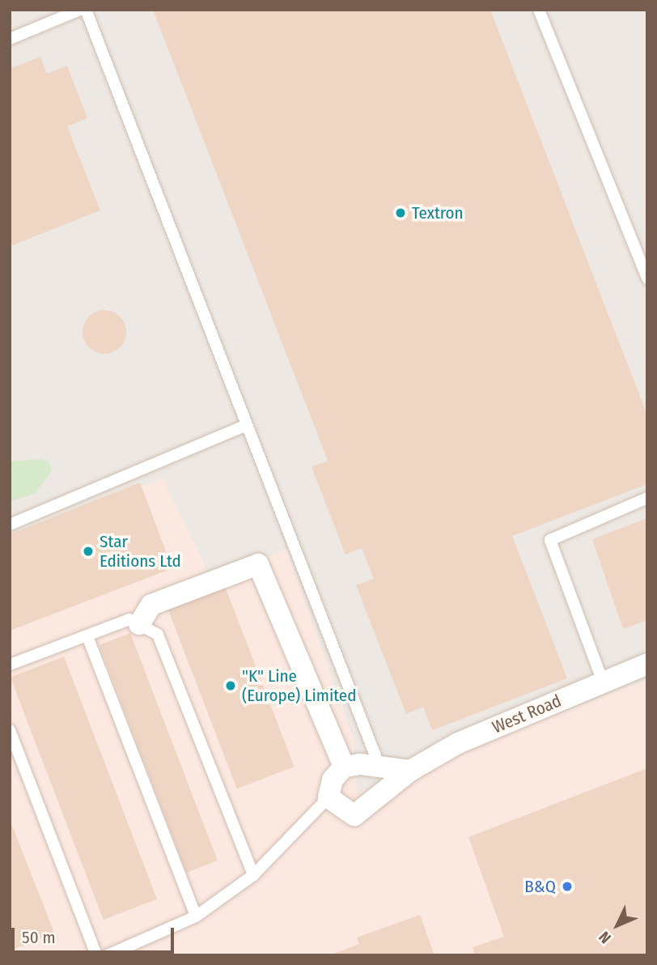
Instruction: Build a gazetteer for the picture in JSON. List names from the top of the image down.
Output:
{
  "streets": {
    "street": ["West Road"]
  },
  "places": [
    "Textron",
    "Star Editions Ltd",
    "\"K\" Line (Europe) Limited",
    "B&Q"
  ],
  "scale_bar": "50 m",
  "north": "bottom left"
}
